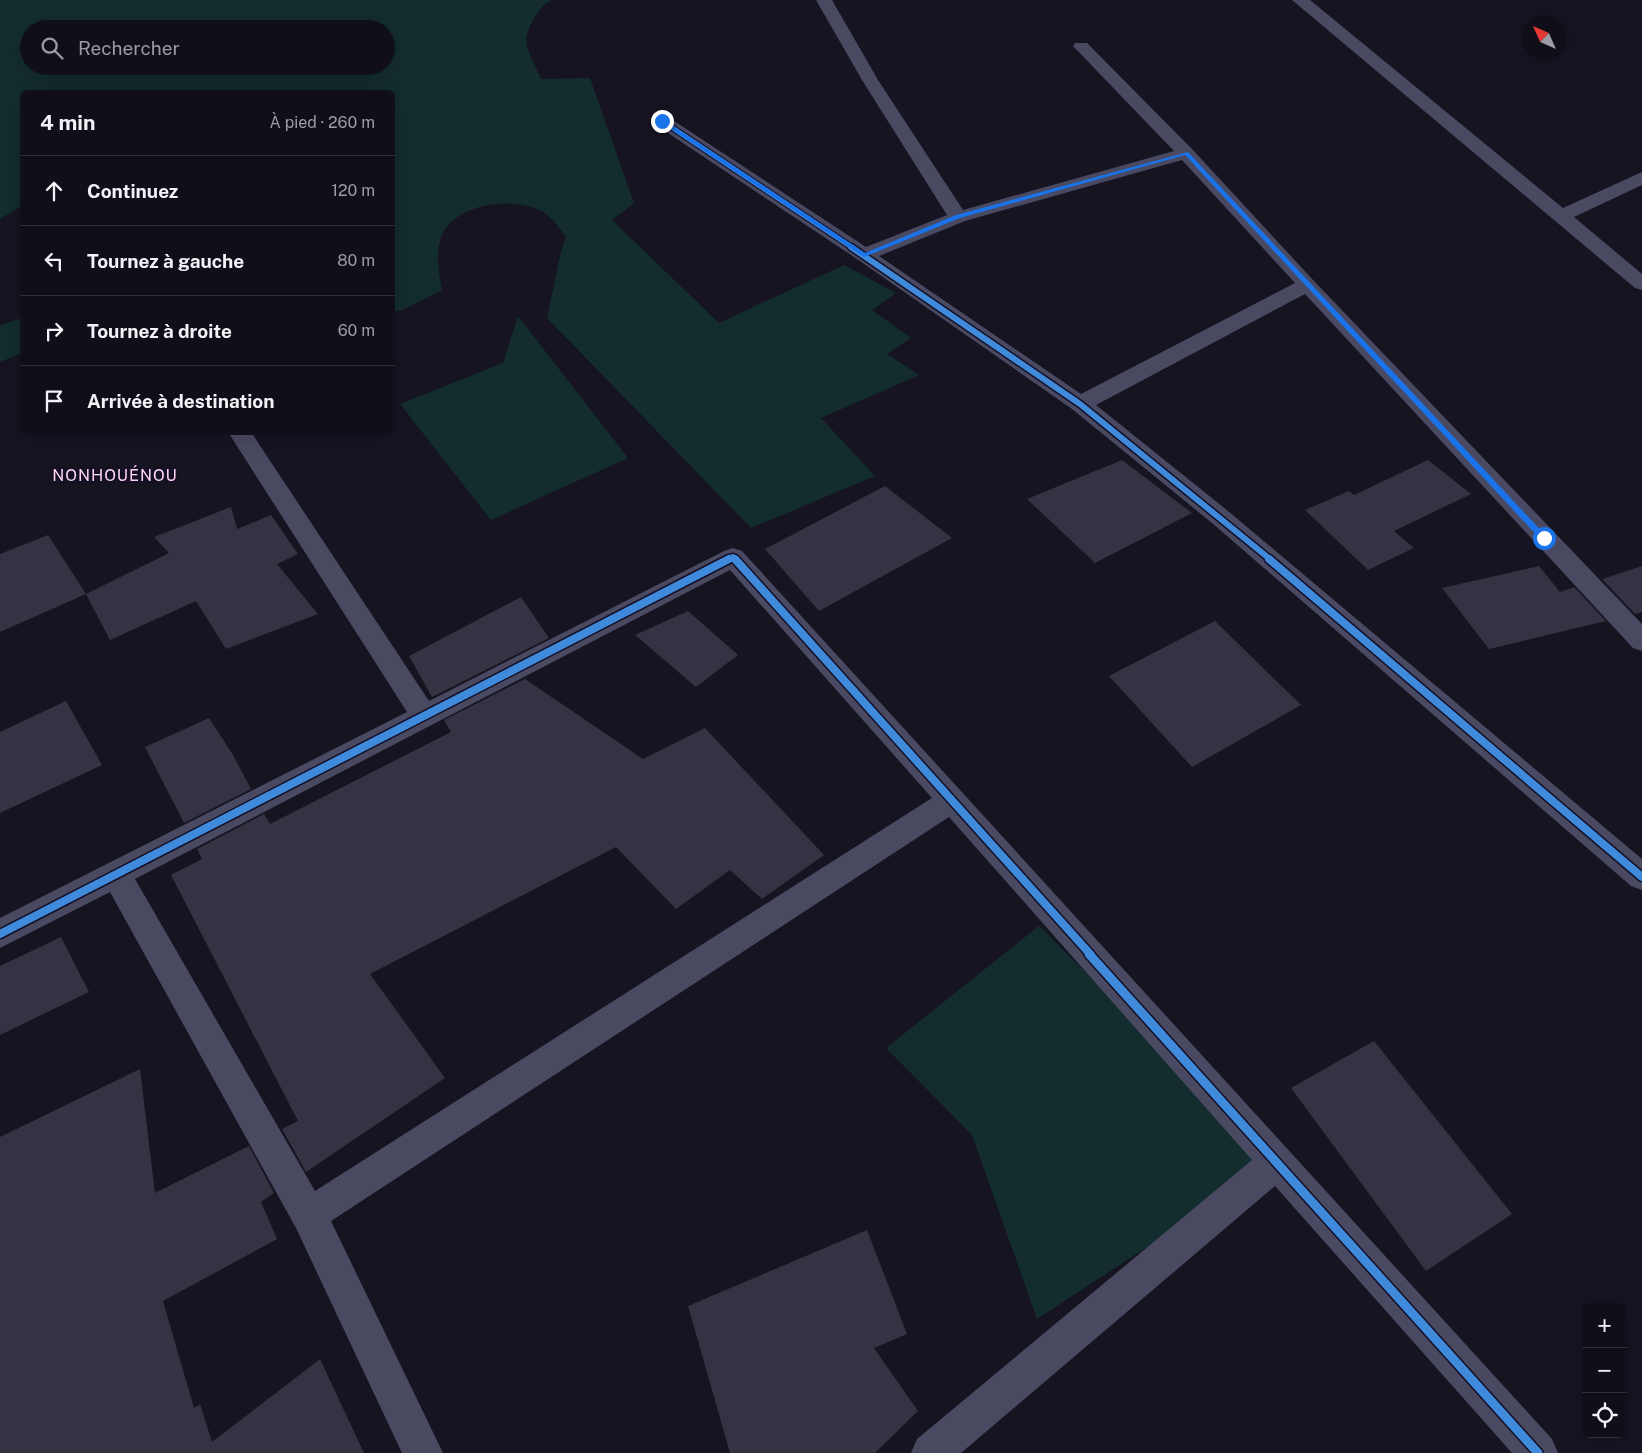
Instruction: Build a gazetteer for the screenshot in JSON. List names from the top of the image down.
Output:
{
  "districts": ["NONHOUÉNOU"],
  "north": "top left",
  "page": {
    "search": "Rechercher",
    "heading": ["4 min", "À pied · 260 m"],
    "list": [
      ["Continuez", "120 m"],
      ["Tournez à gauche", "80 m"],
      ["Tournez à droite", "60 m"],
      "Arrivée à destination"
    ],
    "map_buttons": ["+", "−"]
  }
}
